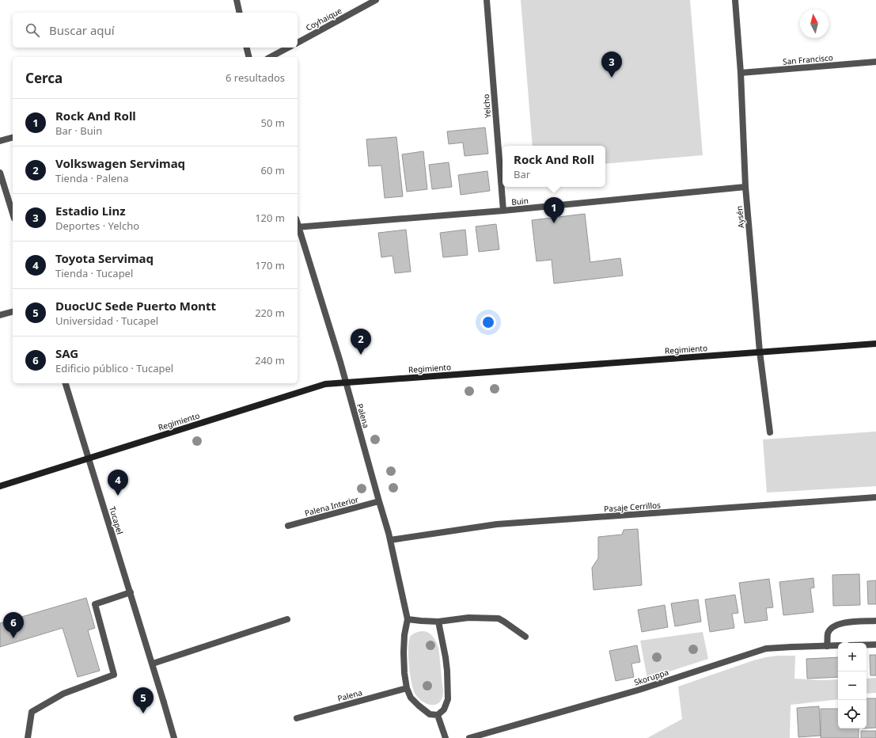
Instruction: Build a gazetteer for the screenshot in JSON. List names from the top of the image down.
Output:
{
  "streets": {
    "main road": ["Regimiento"],
    "street": [
      "Coyhaique",
      "San Francisco",
      "Yelcho",
      "Buin",
      "Aysén",
      "Palena",
      "Palena Interior",
      "Pasaje Cerrillos",
      "Tucapel",
      "Skoruppa"
    ]
  },
  "crossings": [
    ["San Francisco", "Aysén"],
    ["Yelcho", "Buin"],
    ["Buin", "Aysén"],
    ["Buin", "Palena"],
    ["Aysén", "Regimiento"],
    ["Regimiento", "Palena"],
    ["Regimiento", "Tucapel"],
    ["Palena", "Palena Interior"],
    ["Palena", "Pasaje Cerrillos"]
  ],
  "north": "top",
  "page": {
    "search": "Buscar aquí",
    "pins": [
      "3",
      "1",
      "2",
      "4",
      "6",
      "5"
    ],
    "heading": ["Cerca", "6 resultados"],
    "list": [
      {
        "mark": "1",
        "name": "Rock And Roll",
        "note": "Bar · Buin",
        "value": "50 m"
      },
      {
        "mark": "2",
        "name": "Volkswagen Servimaq",
        "note": "Tienda · Palena",
        "value": "60 m"
      },
      {
        "mark": "3",
        "name": "Estadio Linz",
        "note": "Deportes · Yelcho",
        "value": "120 m"
      },
      {
        "mark": "4",
        "name": "Toyota Servimaq",
        "note": "Tienda · Tucapel",
        "value": "170 m"
      },
      {
        "mark": "5",
        "name": "DuocUC Sede Puerto Montt",
        "note": "Universidad · Tucapel",
        "value": "220 m"
      },
      {
        "mark": "6",
        "name": "SAG",
        "note": "Edificio público · Tucapel",
        "value": "240 m"
      }
    ],
    "popup": ["Rock And Roll", "Bar"],
    "map_buttons": ["+", "−"]
  }
}
